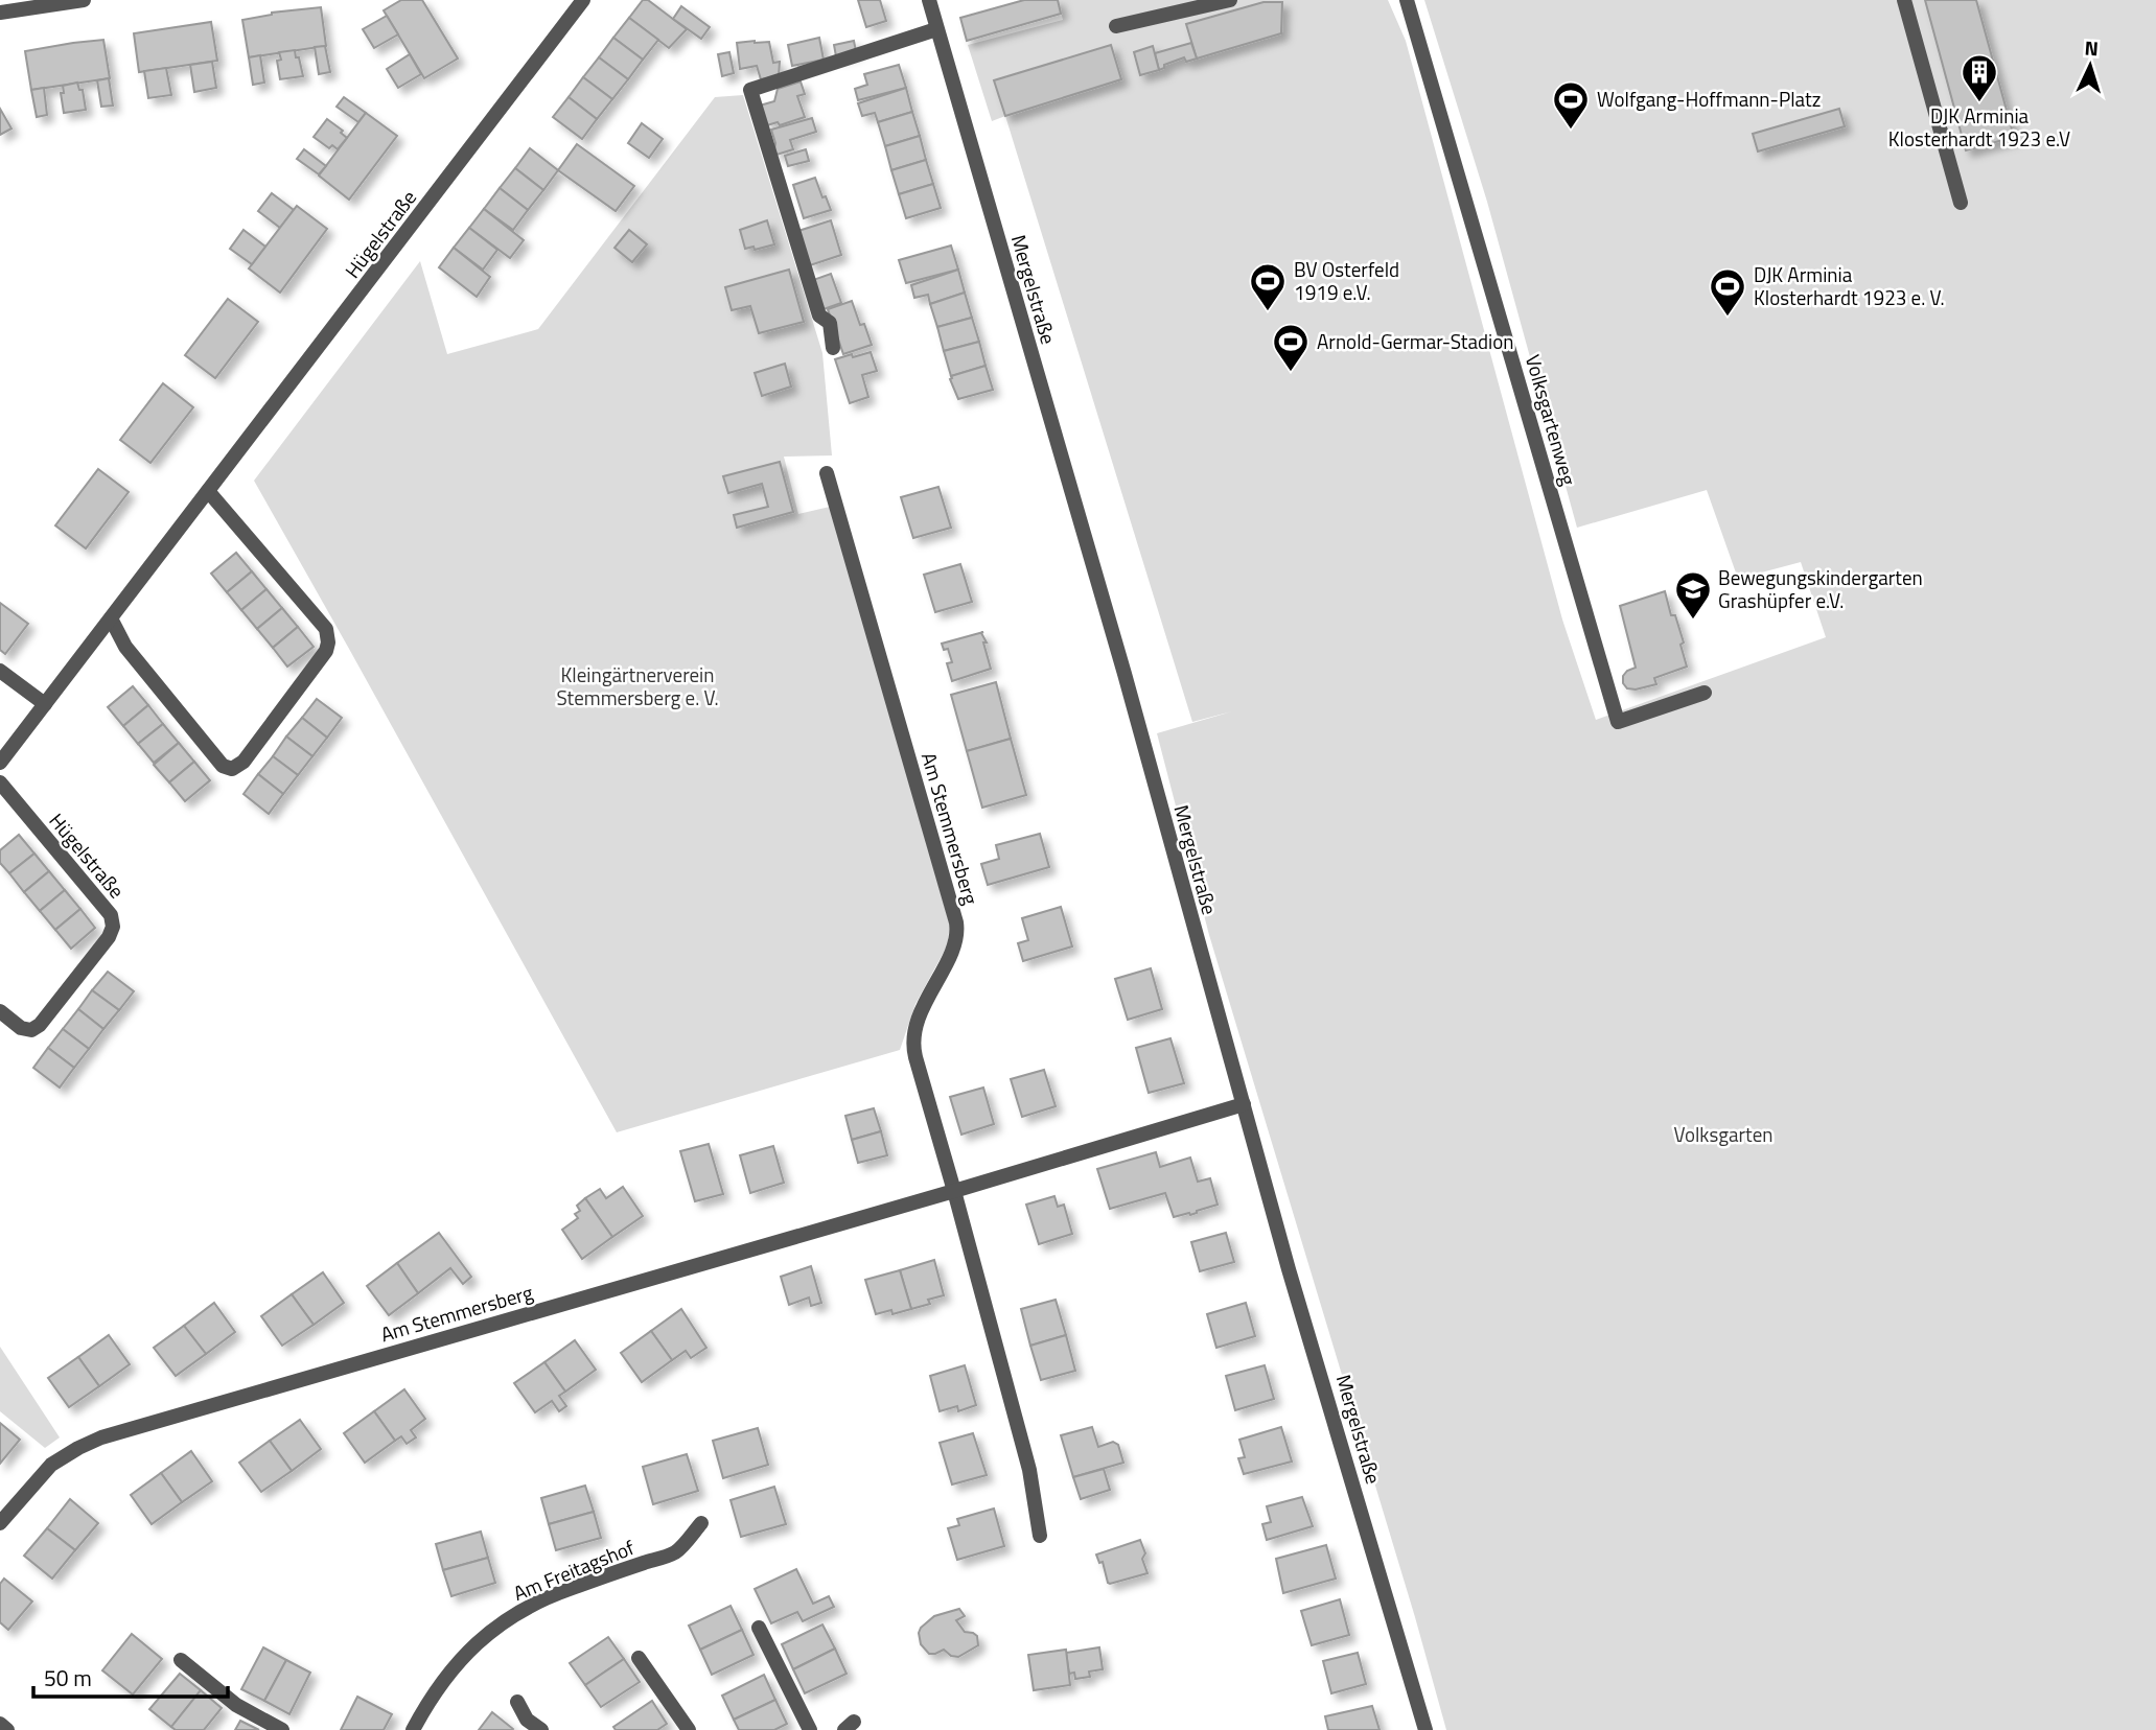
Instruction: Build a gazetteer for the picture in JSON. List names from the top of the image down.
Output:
{
  "streets": {
    "street": [
      "Hügelstraße",
      "Mergelstraße",
      "Volksgartenweg",
      "Am Stemmersberg",
      "Am Freitagshof"
    ]
  },
  "crossings": [
    ["Mergelstraße", "Am Stemmersberg"]
  ],
  "parks": ["Kleingärtnerverein Stemmersberg e. V.", "Volksgarten"],
  "places": {
    "building": ["DJK Arminia Klosterhardt 1923 e.V"],
    "sports": [
      "Wolfgang-Hoffmann-Platz",
      "BV Osterfeld 1919 e.V.",
      "DJK Arminia Klosterhardt 1923 e. V.",
      "Arnold-Germar-Stadion"
    ],
    "school or university": ["Bewegungskindergarten Grashüpfer e.V."]
  },
  "scale_bar": "50 m",
  "north": "top"
}
